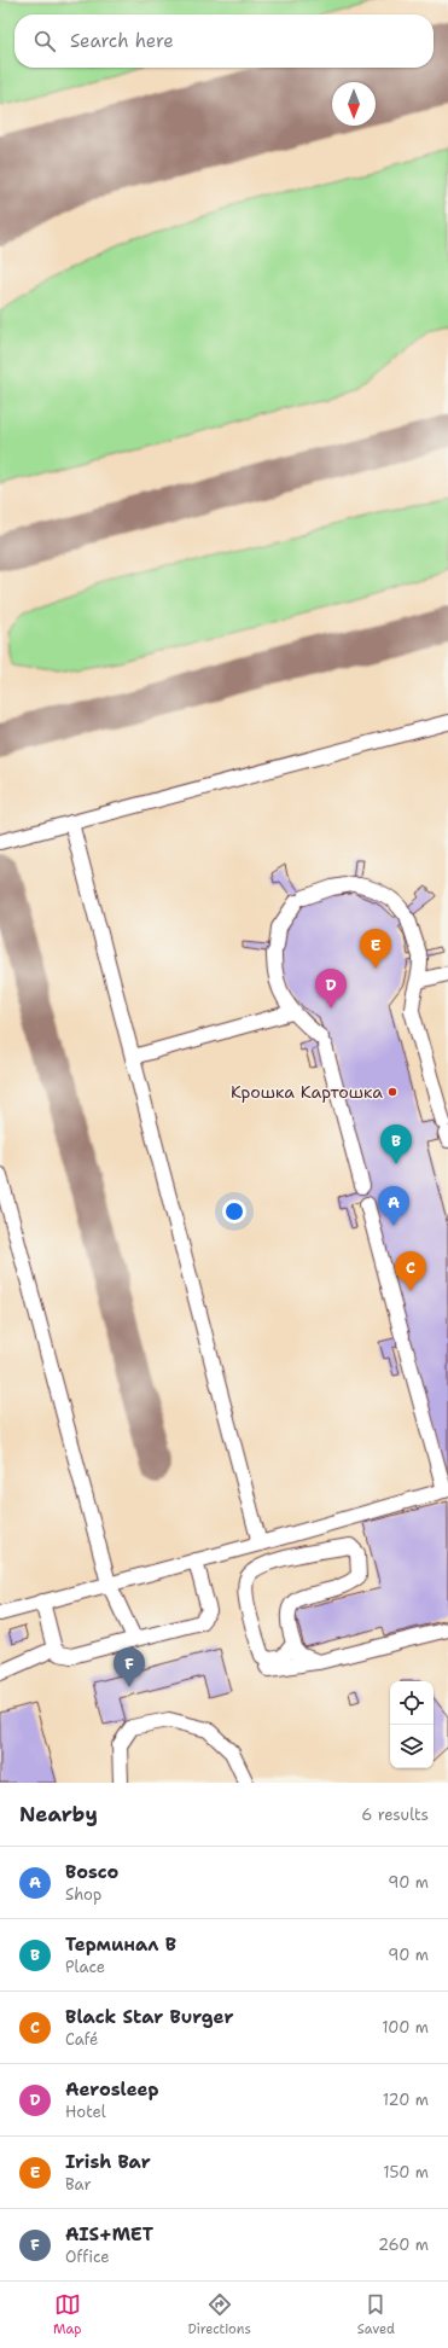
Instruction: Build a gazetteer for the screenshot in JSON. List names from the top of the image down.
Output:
{
  "places": ["Крошка Картошка"],
  "north": "bottom",
  "page": {
    "search": "Search here",
    "pins": [
      "E",
      "D",
      "B",
      "A",
      "C",
      "F"
    ],
    "heading": ["Nearby", "6 results"],
    "list": [
      {
        "mark": "A",
        "name": "Bosco",
        "note": "Shop",
        "value": "90 m"
      },
      {
        "mark": "B",
        "name": "Терминал B",
        "note": "Place",
        "value": "90 m"
      },
      {
        "mark": "C",
        "name": "Black Star Burger",
        "note": "Café",
        "value": "100 m"
      },
      {
        "mark": "D",
        "name": "Aerosleep",
        "note": "Hotel",
        "value": "120 m"
      },
      {
        "mark": "E",
        "name": "Irish Bar",
        "note": "Bar",
        "value": "150 m"
      },
      {
        "mark": "F",
        "name": "AIS+MET",
        "note": "Office",
        "value": "260 m"
      }
    ],
    "nav": ["Map", "Directions", "Saved"]
  }
}
